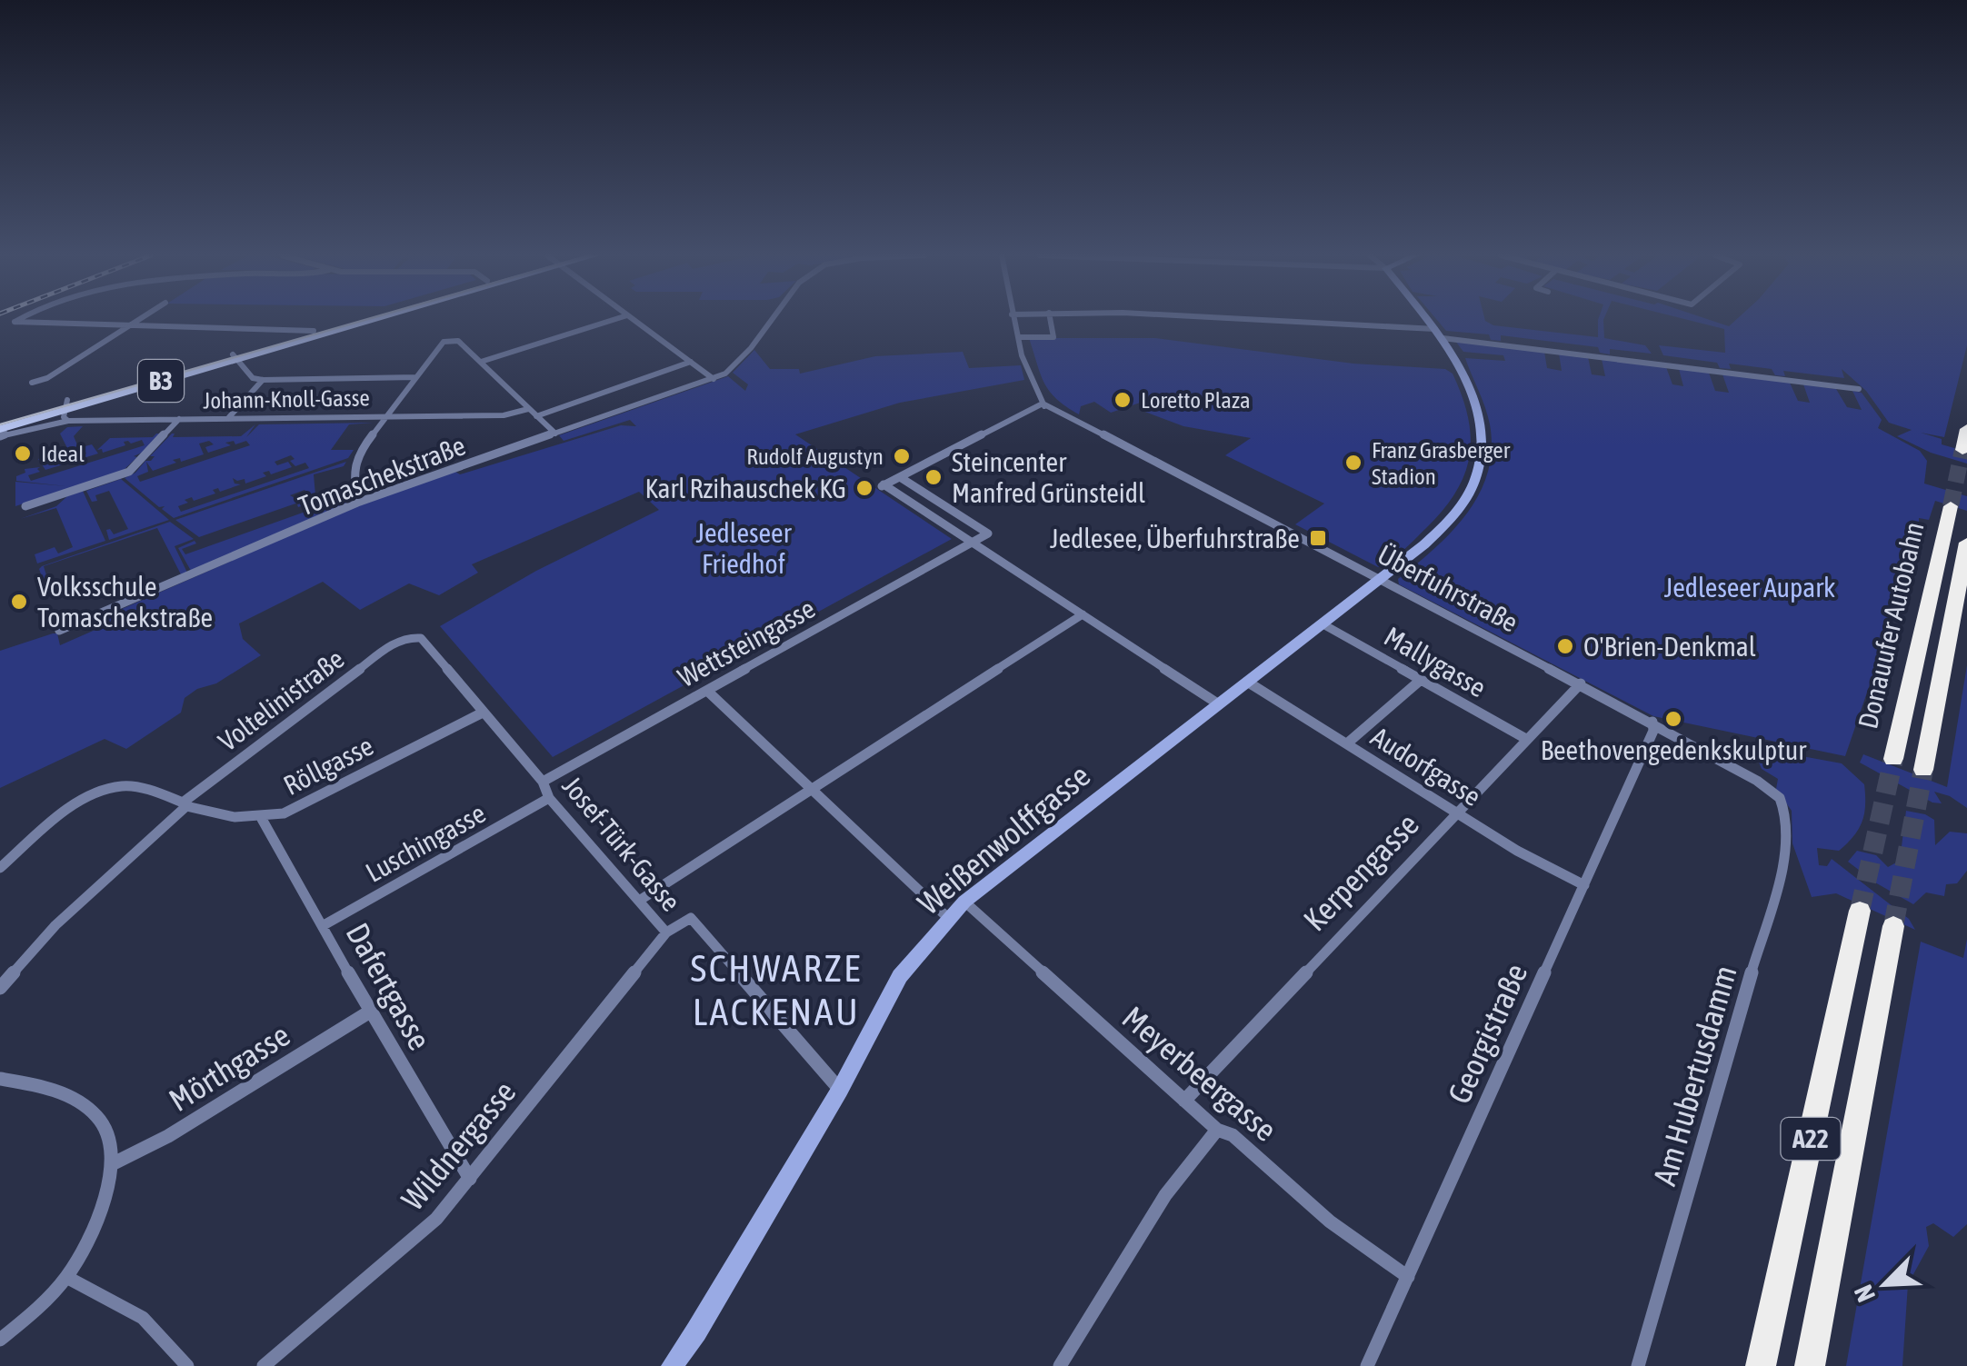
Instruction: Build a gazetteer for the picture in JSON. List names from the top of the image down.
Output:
{
  "streets": {
    "highway": ["Donauufer Autobahn", "A22"],
    "main road": ["B3"],
    "street": [
      "Johann-Knoll-Gasse",
      "Tomaschekstraße",
      "Überfuhrstraße",
      "Wettsteingasse",
      "Mallygasse",
      "Voltelinistraße",
      "Röllgasse",
      "Audorfgasse",
      "Weißenwolffgasse",
      "Luschingasse",
      "Josef-Türk-Gasse",
      "Kerpengasse",
      "Dafertgasse",
      "Georgistraße",
      "Mörthgasse",
      "Meyerbeergasse",
      "Am Hubertusdamm",
      "Wildnergasse"
    ]
  },
  "crossings": [
    ["B3", "Johann-Knoll-Gasse"],
    ["Überfuhrstraße", "Weißenwolffgasse"],
    ["Überfuhrstraße", "Kerpengasse"],
    ["Überfuhrstraße", "Georgistraße"],
    ["Überfuhrstraße", "Am Hubertusdamm"],
    ["Wettsteingasse", "Josef-Türk-Gasse"],
    ["Mallygasse", "Weißenwolffgasse"],
    ["Mallygasse", "Kerpengasse"],
    ["Voltelinistraße", "Röllgasse"],
    ["Voltelinistraße", "Josef-Türk-Gasse"],
    ["Röllgasse", "Josef-Türk-Gasse"],
    ["Röllgasse", "Dafertgasse"],
    ["Audorfgasse", "Weißenwolffgasse"],
    ["Audorfgasse", "Kerpengasse"],
    ["Audorfgasse", "Georgistraße"],
    ["Weißenwolffgasse", "Josef-Türk-Gasse"],
    ["Weißenwolffgasse", "Meyerbeergasse"],
    ["Luschingasse", "Josef-Türk-Gasse"],
    ["Luschingasse", "Dafertgasse"],
    ["Josef-Türk-Gasse", "Wildnergasse"],
    ["Kerpengasse", "Meyerbeergasse"],
    ["Dafertgasse", "Mörthgasse"],
    ["Dafertgasse", "Wildnergasse"],
    ["Georgistraße", "Meyerbeergasse"]
  ],
  "districts": ["SCHWARZE LACKENAU"],
  "parks": ["Jedleseer Friedhof", "Jedleseer Aupark"],
  "places": {
    "other": [
      "Loretto Plaza",
      "Ideal",
      "Rudolf Augustyn",
      "Franz Grasberger Stadion",
      "Steincenter Manfred Grünsteidl",
      "Karl Rzihauschek KG",
      "Volksschule Tomaschekstraße",
      "O'Brien-Denkmal",
      "Beethovengedenkskulptur"
    ],
    "transit": ["Jedlesee, Überfuhrstraße"]
  },
  "north": "bottom left"
}
